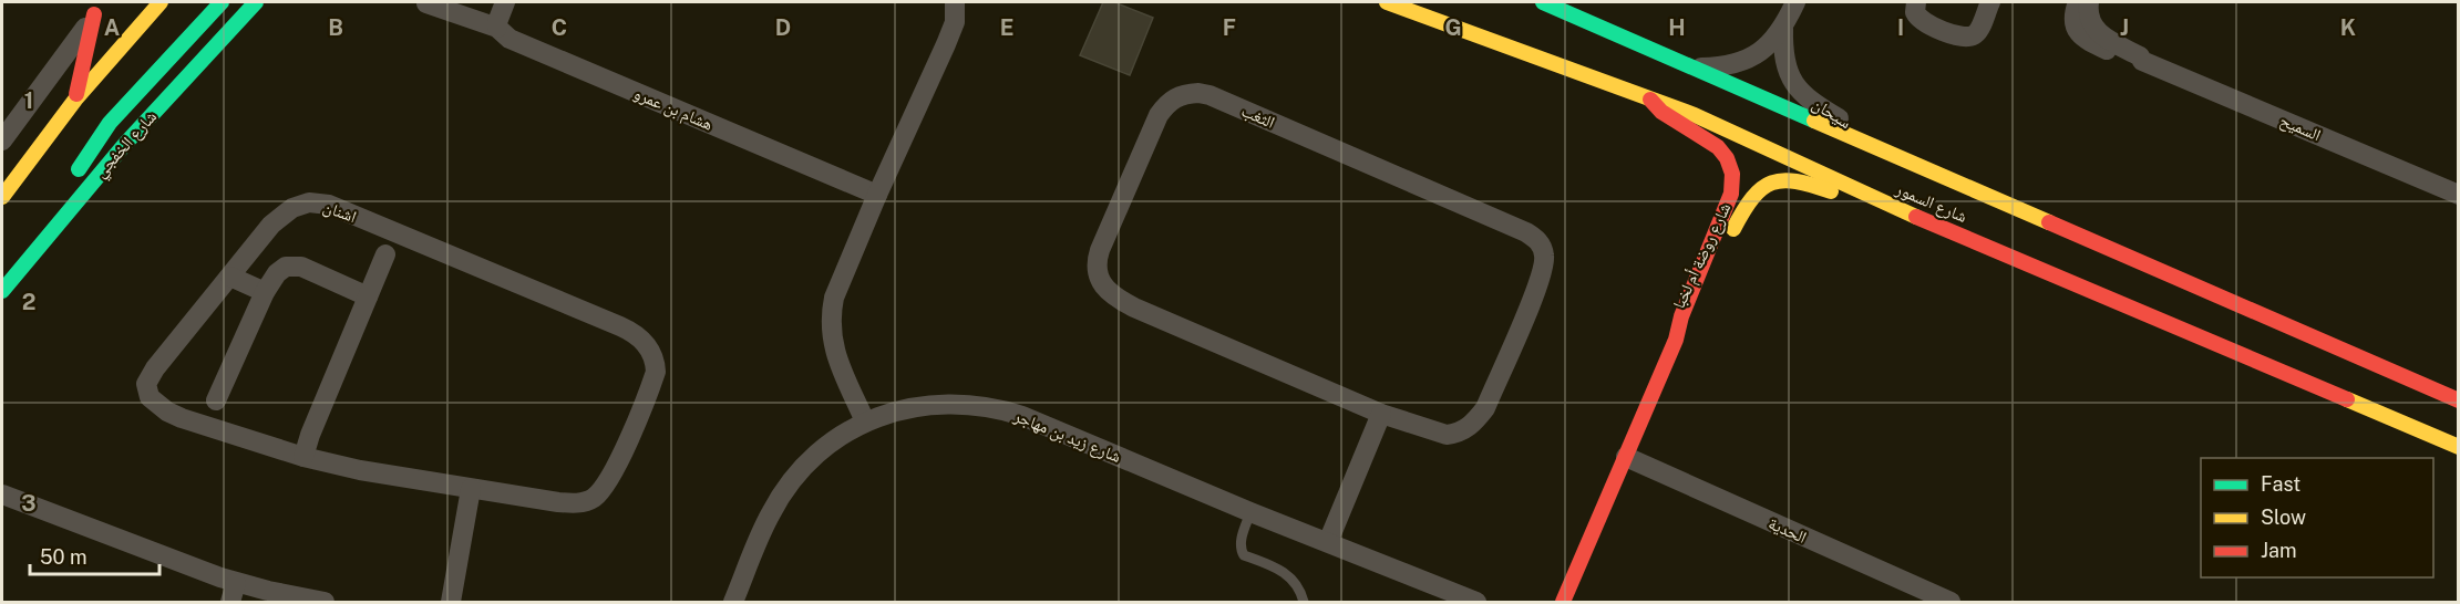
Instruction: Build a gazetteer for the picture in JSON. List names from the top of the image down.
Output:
{
  "streets": {
    "main road": ["شارع الخفجي", "شارع السمور", "شارع روضة أم لخبا"],
    "street": [
      "هشام بن عمرو",
      "سيحان",
      "الثغب",
      "السميح",
      "اشنان",
      "شارع زيد بن مهاجر",
      "الحدية"
    ]
  },
  "crossings": [
    ["سيحان", "شارع السمور"],
    ["شارع السمور", "شارع روضة أم لخبا"],
    ["شارع روضة أم لخبا", "الحدية"]
  ],
  "legend": ["Fast", "Slow", "Jam"],
  "scale_bar": "50 m",
  "grid": {
    "columns": [
      "A",
      "B",
      "C",
      "D",
      "E",
      "F",
      "G",
      "H",
      "I",
      "J",
      "K"
    ],
    "rows": ["1", "2", "3"]
  }
}
